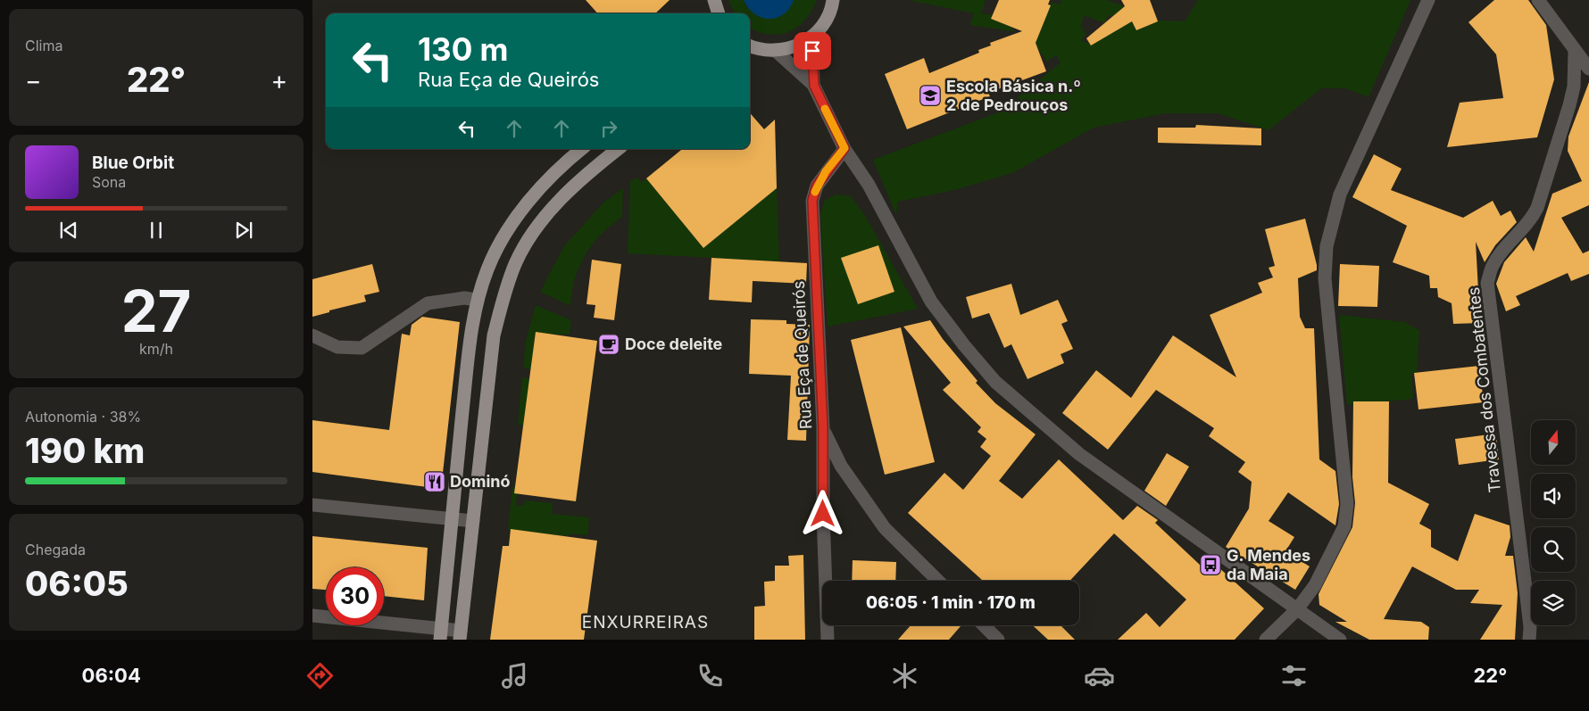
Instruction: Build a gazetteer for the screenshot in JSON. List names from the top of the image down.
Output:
{
  "streets": {
    "street": ["Rua Eça de Queirós", "Travessa dos Combatentes"]
  },
  "districts": ["ENXURREIRAS"],
  "places": {
    "school or university": ["Escola Básica n.º 2 de Pedrouços"],
    "cafe": ["Doce deleite"],
    "restaurant": ["Dominó"],
    "bus stop": ["G. Mendes da Maia"]
  },
  "north": "top",
  "page": {
    "tile": [
      "Clima",
      ["27", "km/h"],
      ["Autonomia · 38%", "190 km"],
      ["Chegada", "06:05"]
    ],
    "turn": ["130 m", "Rua Eça de Queirós"],
    "heat": ["−", "22°", "+"],
    "song": ["Blue Orbit", "Sona"],
    "limit": "30",
    "trip": "06:05 · 1 min · 170 m",
    "tabs": ["06:04", "22°"]
  }
}
